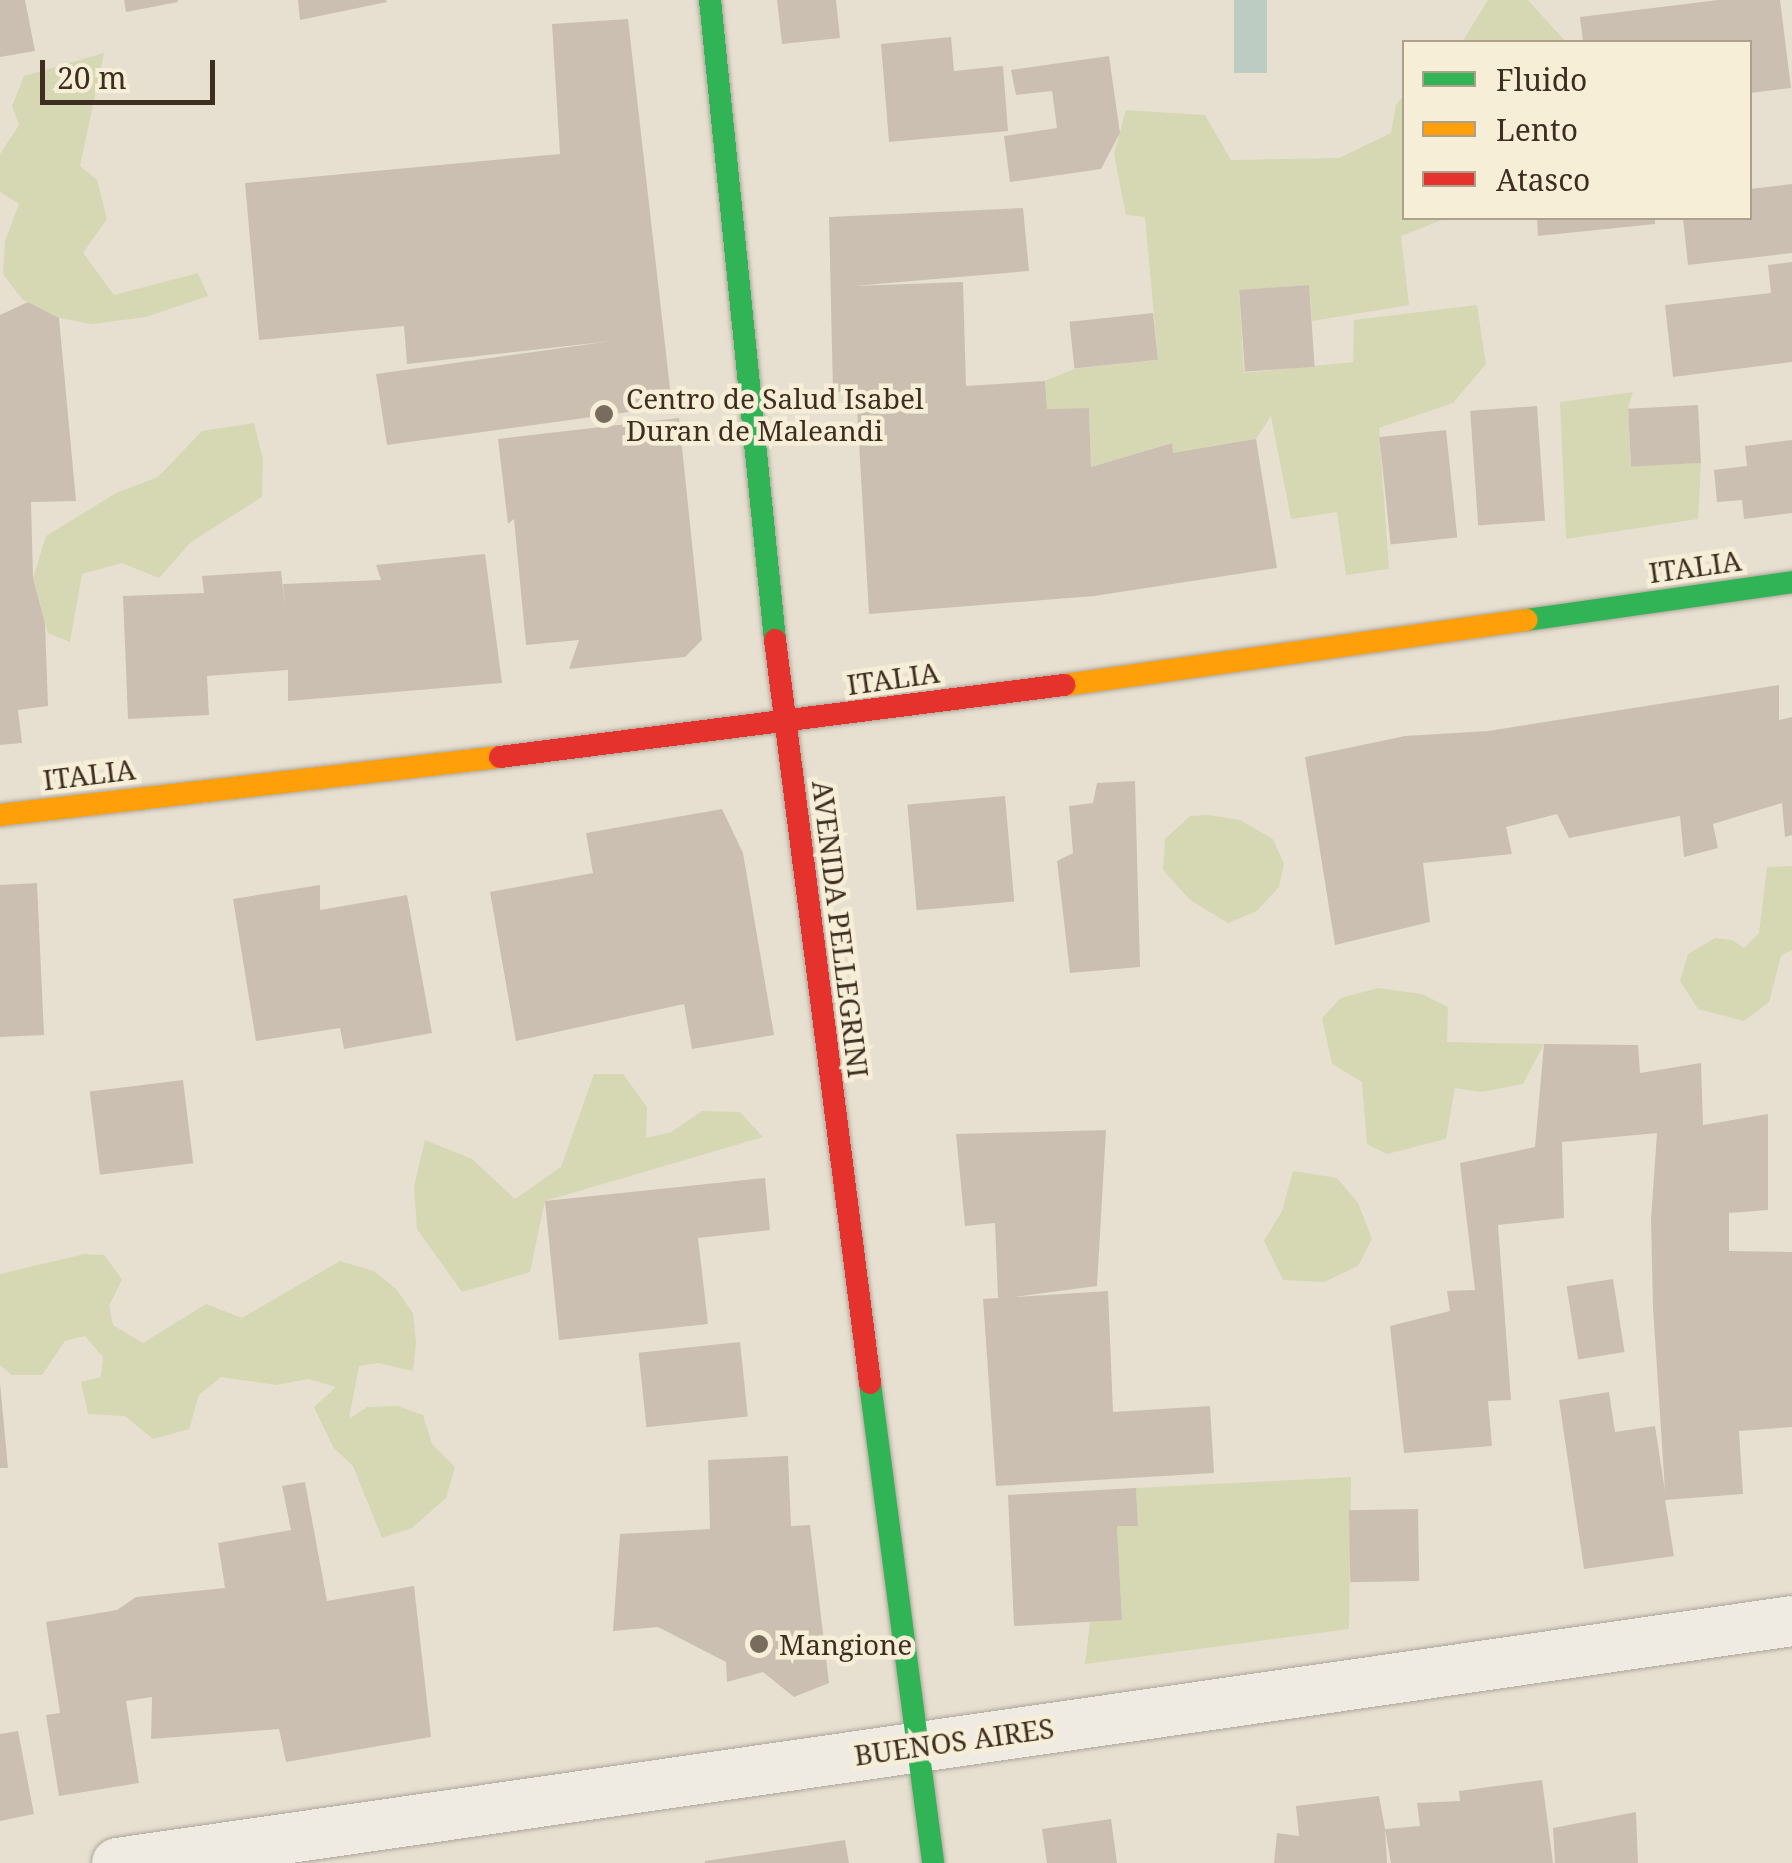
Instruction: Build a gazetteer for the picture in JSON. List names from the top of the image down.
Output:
{
  "streets": {
    "street": ["ITALIA", "AVENIDA PELLEGRINI", "BUENOS AIRES"]
  },
  "crossings": [
    ["ITALIA", "AVENIDA PELLEGRINI"],
    ["AVENIDA PELLEGRINI", "BUENOS AIRES"]
  ],
  "places": ["Centro de Salud Isabel Duran de Maleandi", "Mangione"],
  "legend": ["Fluido", "Lento", "Atasco"],
  "scale_bar": "20 m"
}
